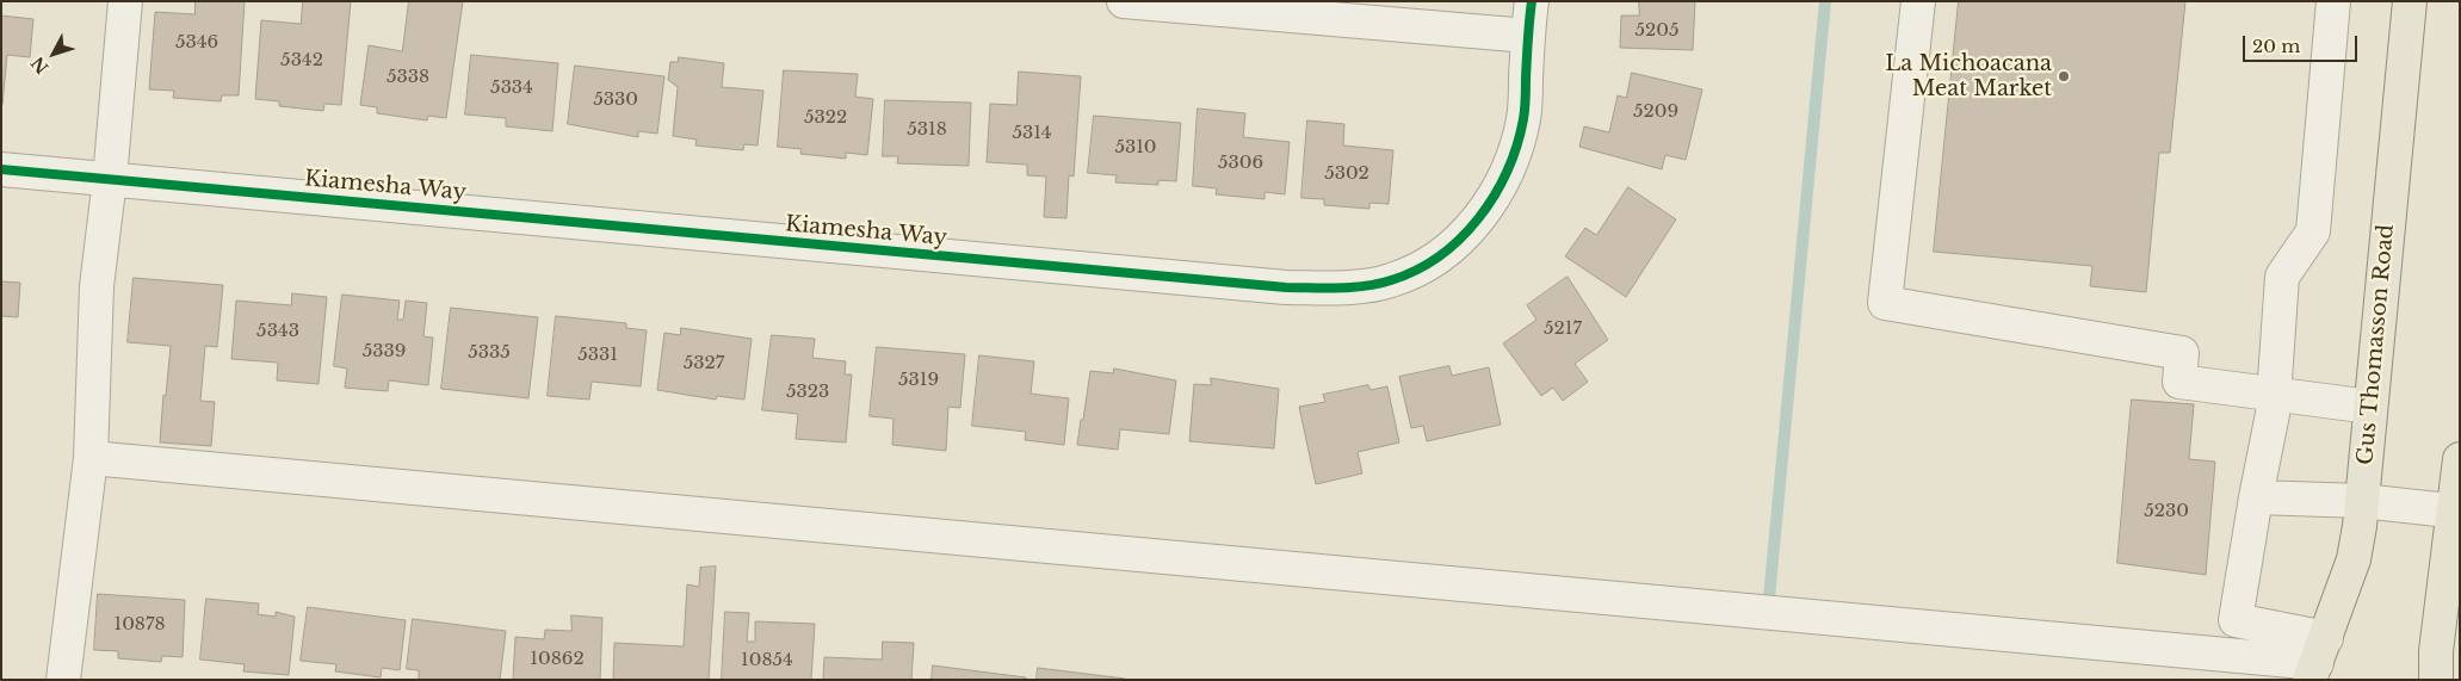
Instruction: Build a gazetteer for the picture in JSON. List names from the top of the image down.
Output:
{
  "streets": {
    "main road": ["Gus Thomasson Road"],
    "street": ["Kiamesha Way"]
  },
  "places": ["La Michoacana Meat Market"],
  "house_numbers": [
    "5205",
    "5346",
    "5342",
    "5338",
    "5334",
    "5330",
    "5209",
    "5322",
    "5318",
    "5314",
    "5310",
    "5306",
    "5302",
    "5217",
    "5343",
    "5339",
    "5335",
    "5331",
    "5327",
    "5319",
    "5323",
    "5230",
    "10878",
    "10862",
    "10854"
  ],
  "scale_bar": "20 m",
  "north": "bottom left"
}
